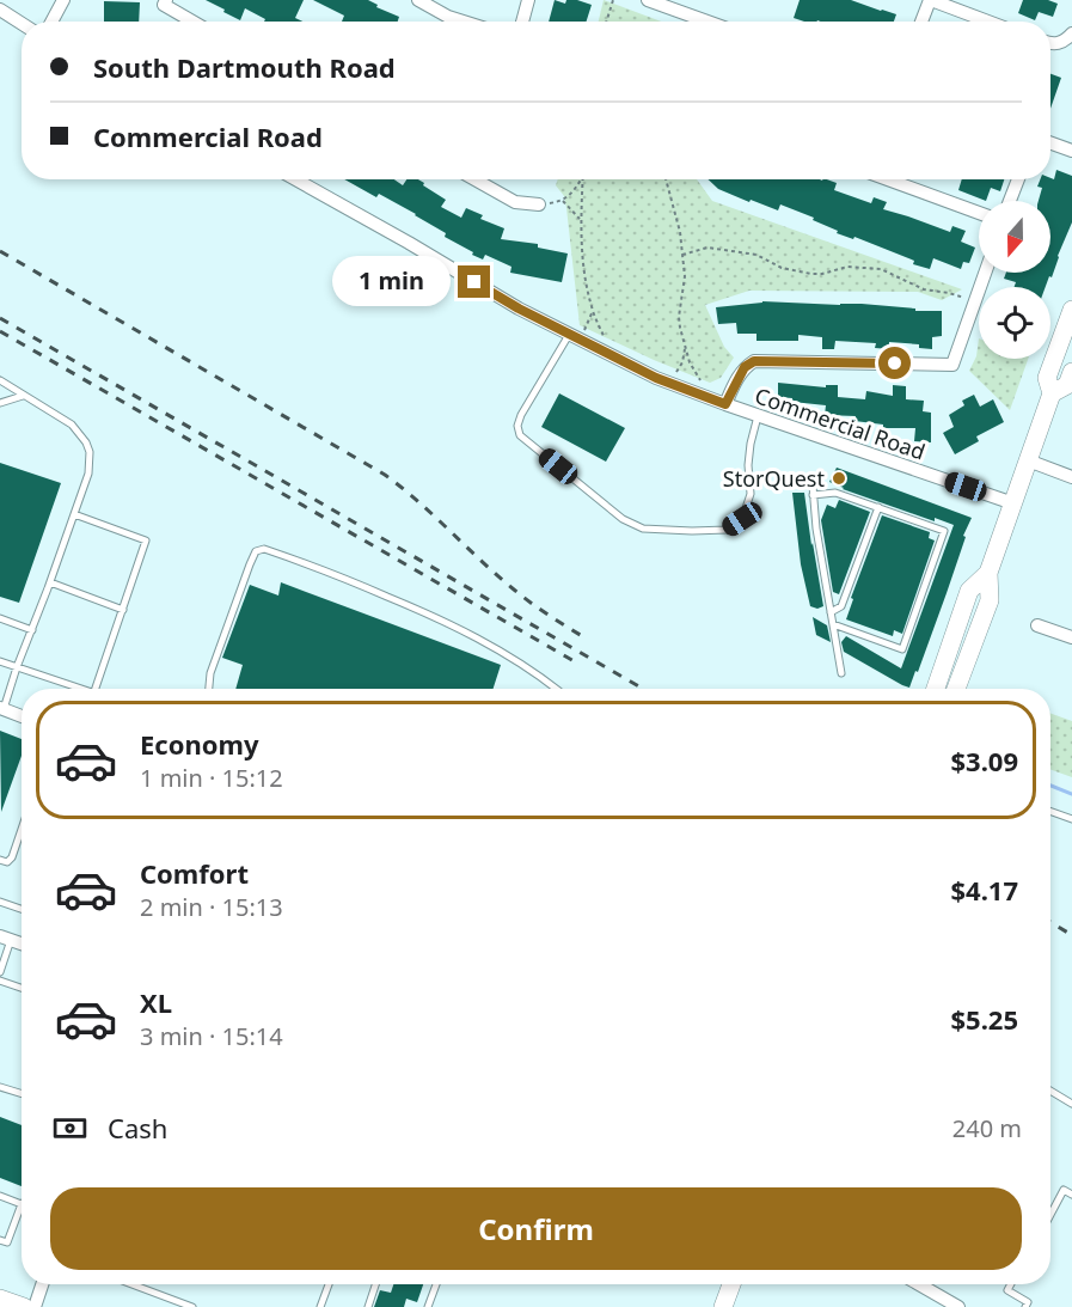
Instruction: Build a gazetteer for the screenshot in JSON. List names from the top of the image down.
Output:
{
  "streets": {
    "street": ["Commercial Road"]
  },
  "places": ["StorQuest"],
  "north": "bottom",
  "page": {
    "banner": ["South Dartmouth Road", "Commercial Road"],
    "bubble": "1 min",
    "list": [
      {
        "name": "Economy",
        "note": "1 min · 15:12",
        "value": "$3.09"
      },
      {
        "name": "Comfort",
        "note": "2 min · 15:13",
        "value": "$4.17"
      },
      {
        "name": "XL",
        "note": "3 min · 15:14",
        "value": "$5.25"
      }
    ],
    "pay": ["Cash", "240 m"],
    "buttons": "Confirm"
  }
}
